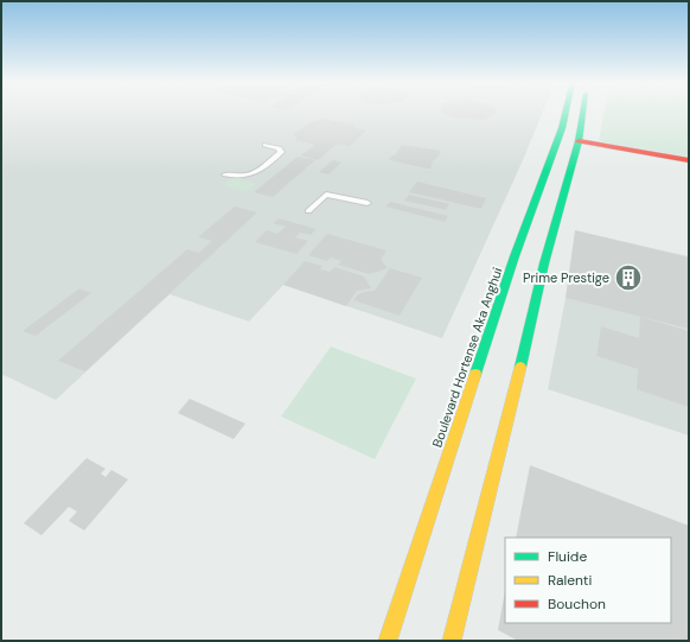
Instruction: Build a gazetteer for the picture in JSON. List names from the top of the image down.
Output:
{
  "streets": {
    "main road": ["Boulevard Hortense Aka Anghui"]
  },
  "places": {
    "building": ["Prime Prestige"]
  },
  "legend": ["Fluide", "Ralenti", "Bouchon"]
}
